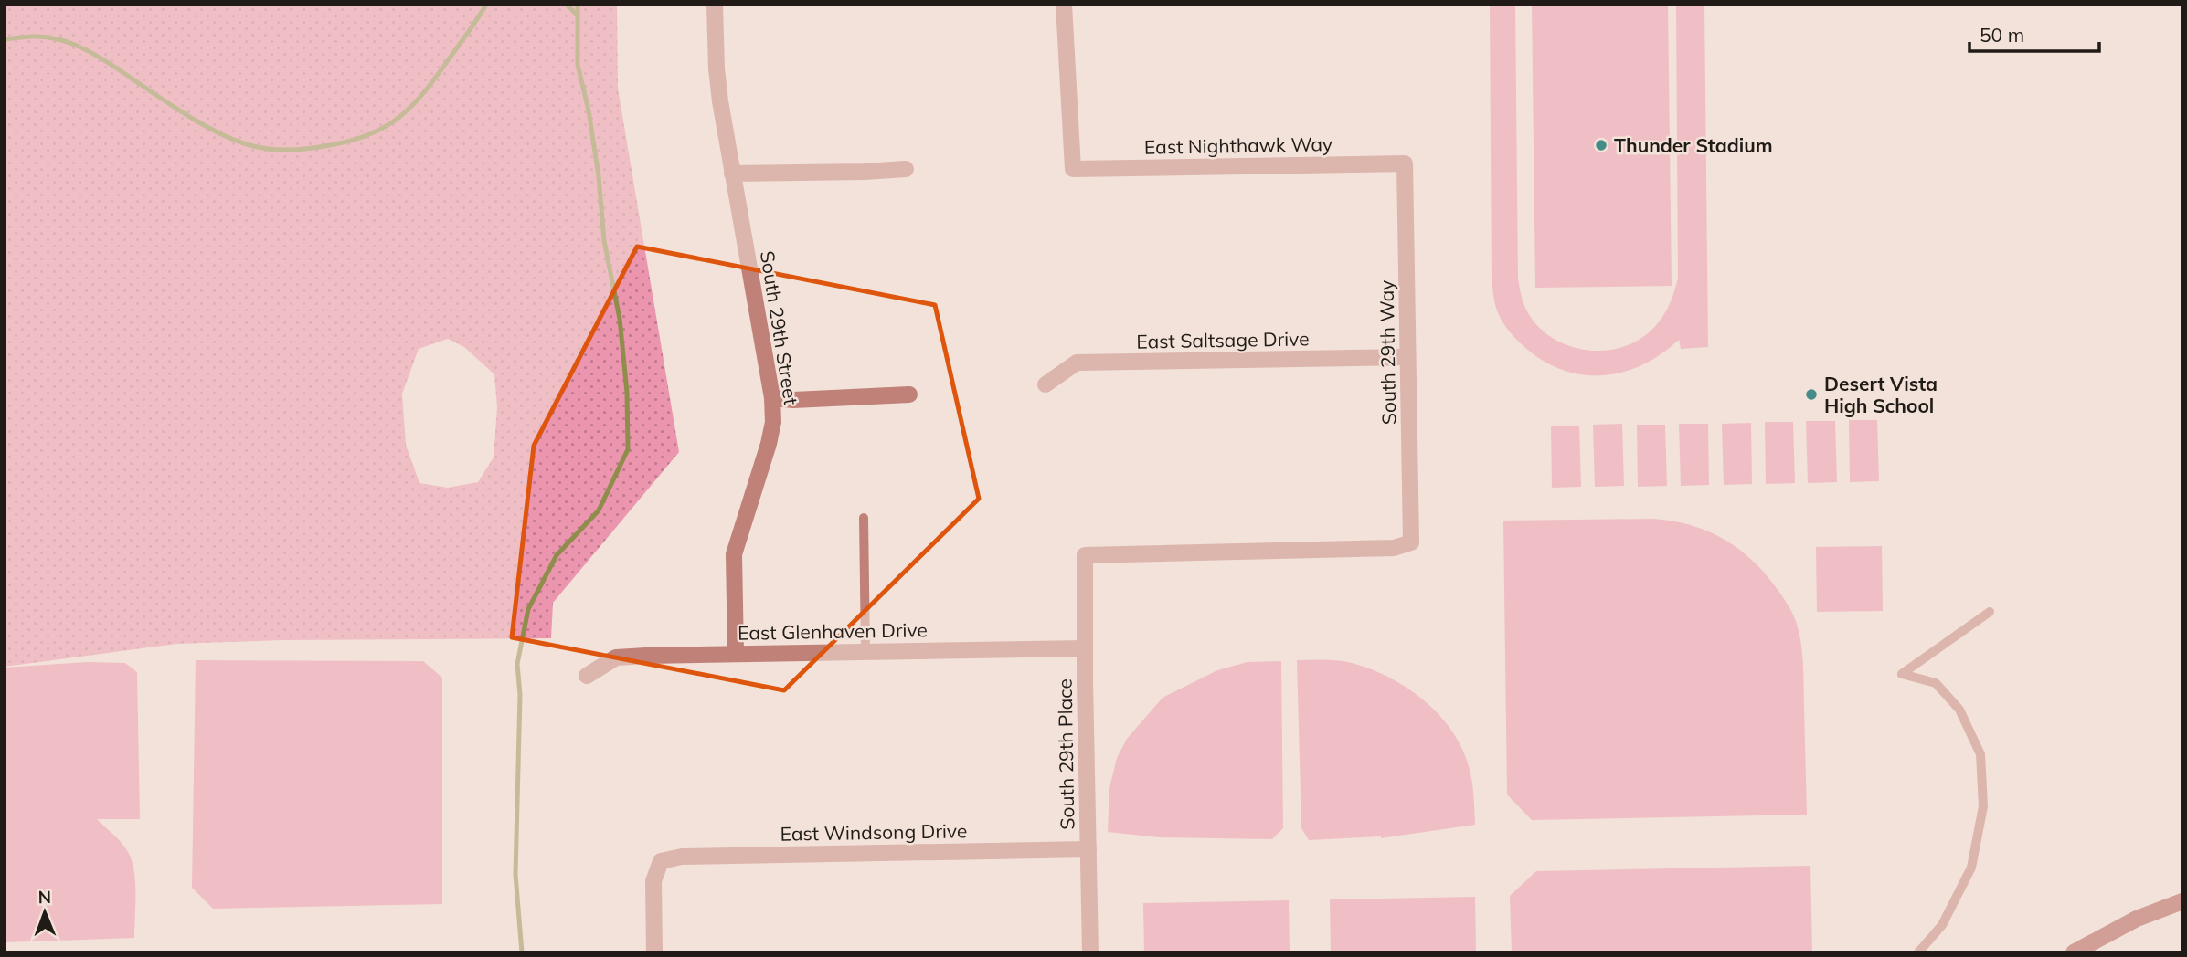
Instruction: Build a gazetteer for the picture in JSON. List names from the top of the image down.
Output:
{
  "streets": {
    "street": [
      "East Nighthawk Way",
      "South 29th Street",
      "East Saltsage Drive",
      "South 29th Way",
      "East Glenhaven Drive",
      "South 29th Place",
      "East Windsong Drive"
    ]
  },
  "crossings": [
    ["East Nighthawk Way", "South 29th Way"],
    ["South 29th Street", "East Glenhaven Drive"],
    ["East Saltsage Drive", "South 29th Way"],
    ["South 29th Way", "South 29th Place"],
    ["East Glenhaven Drive", "South 29th Place"],
    ["South 29th Place", "East Windsong Drive"]
  ],
  "places": ["Thunder Stadium", "Desert Vista High School"],
  "scale_bar": "50 m",
  "north": "top"
}
